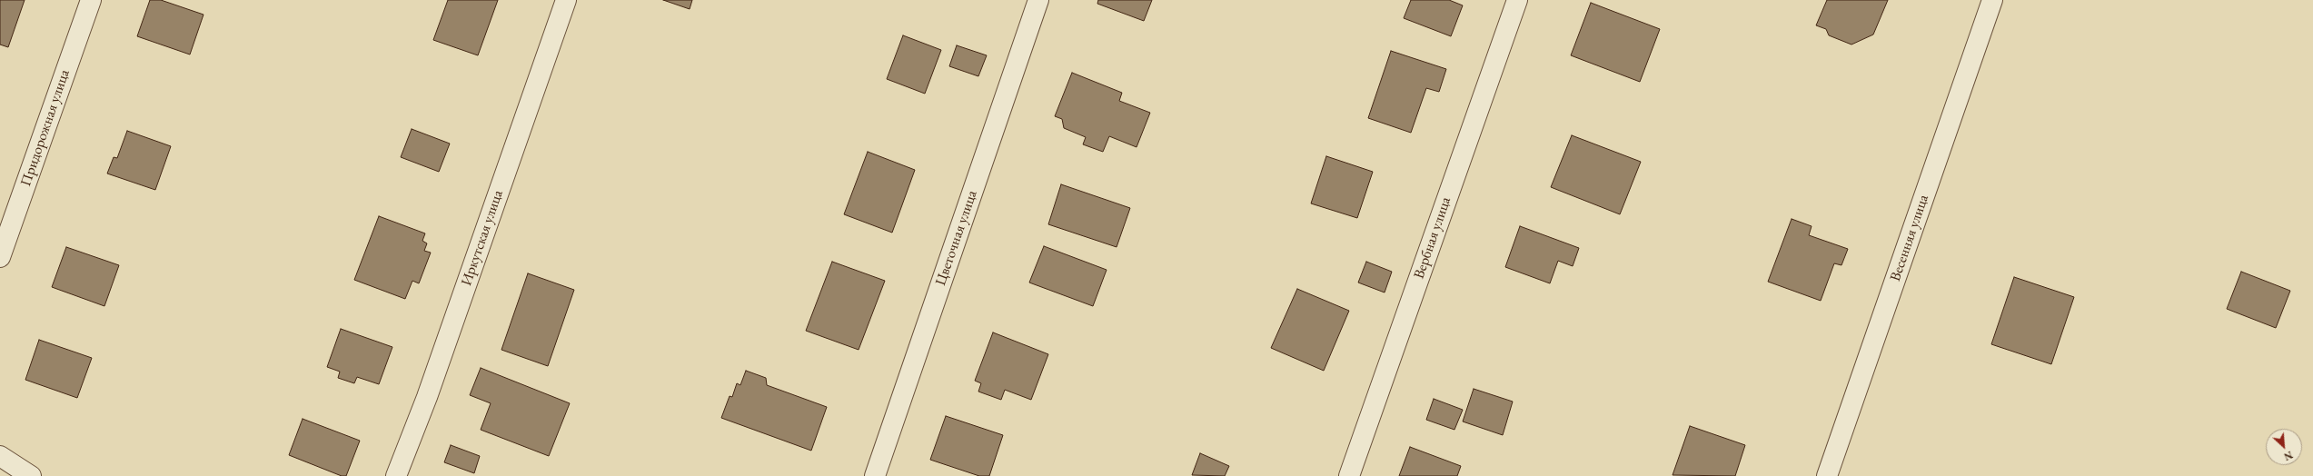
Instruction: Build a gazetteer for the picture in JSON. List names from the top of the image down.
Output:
{
  "streets": {
    "street": [
      "Придорожная улица",
      "Иркутская улица",
      "Цветочная улица",
      "Вербная улица",
      "Весенняя улица"
    ]
  },
  "north": "bottom right"
}
